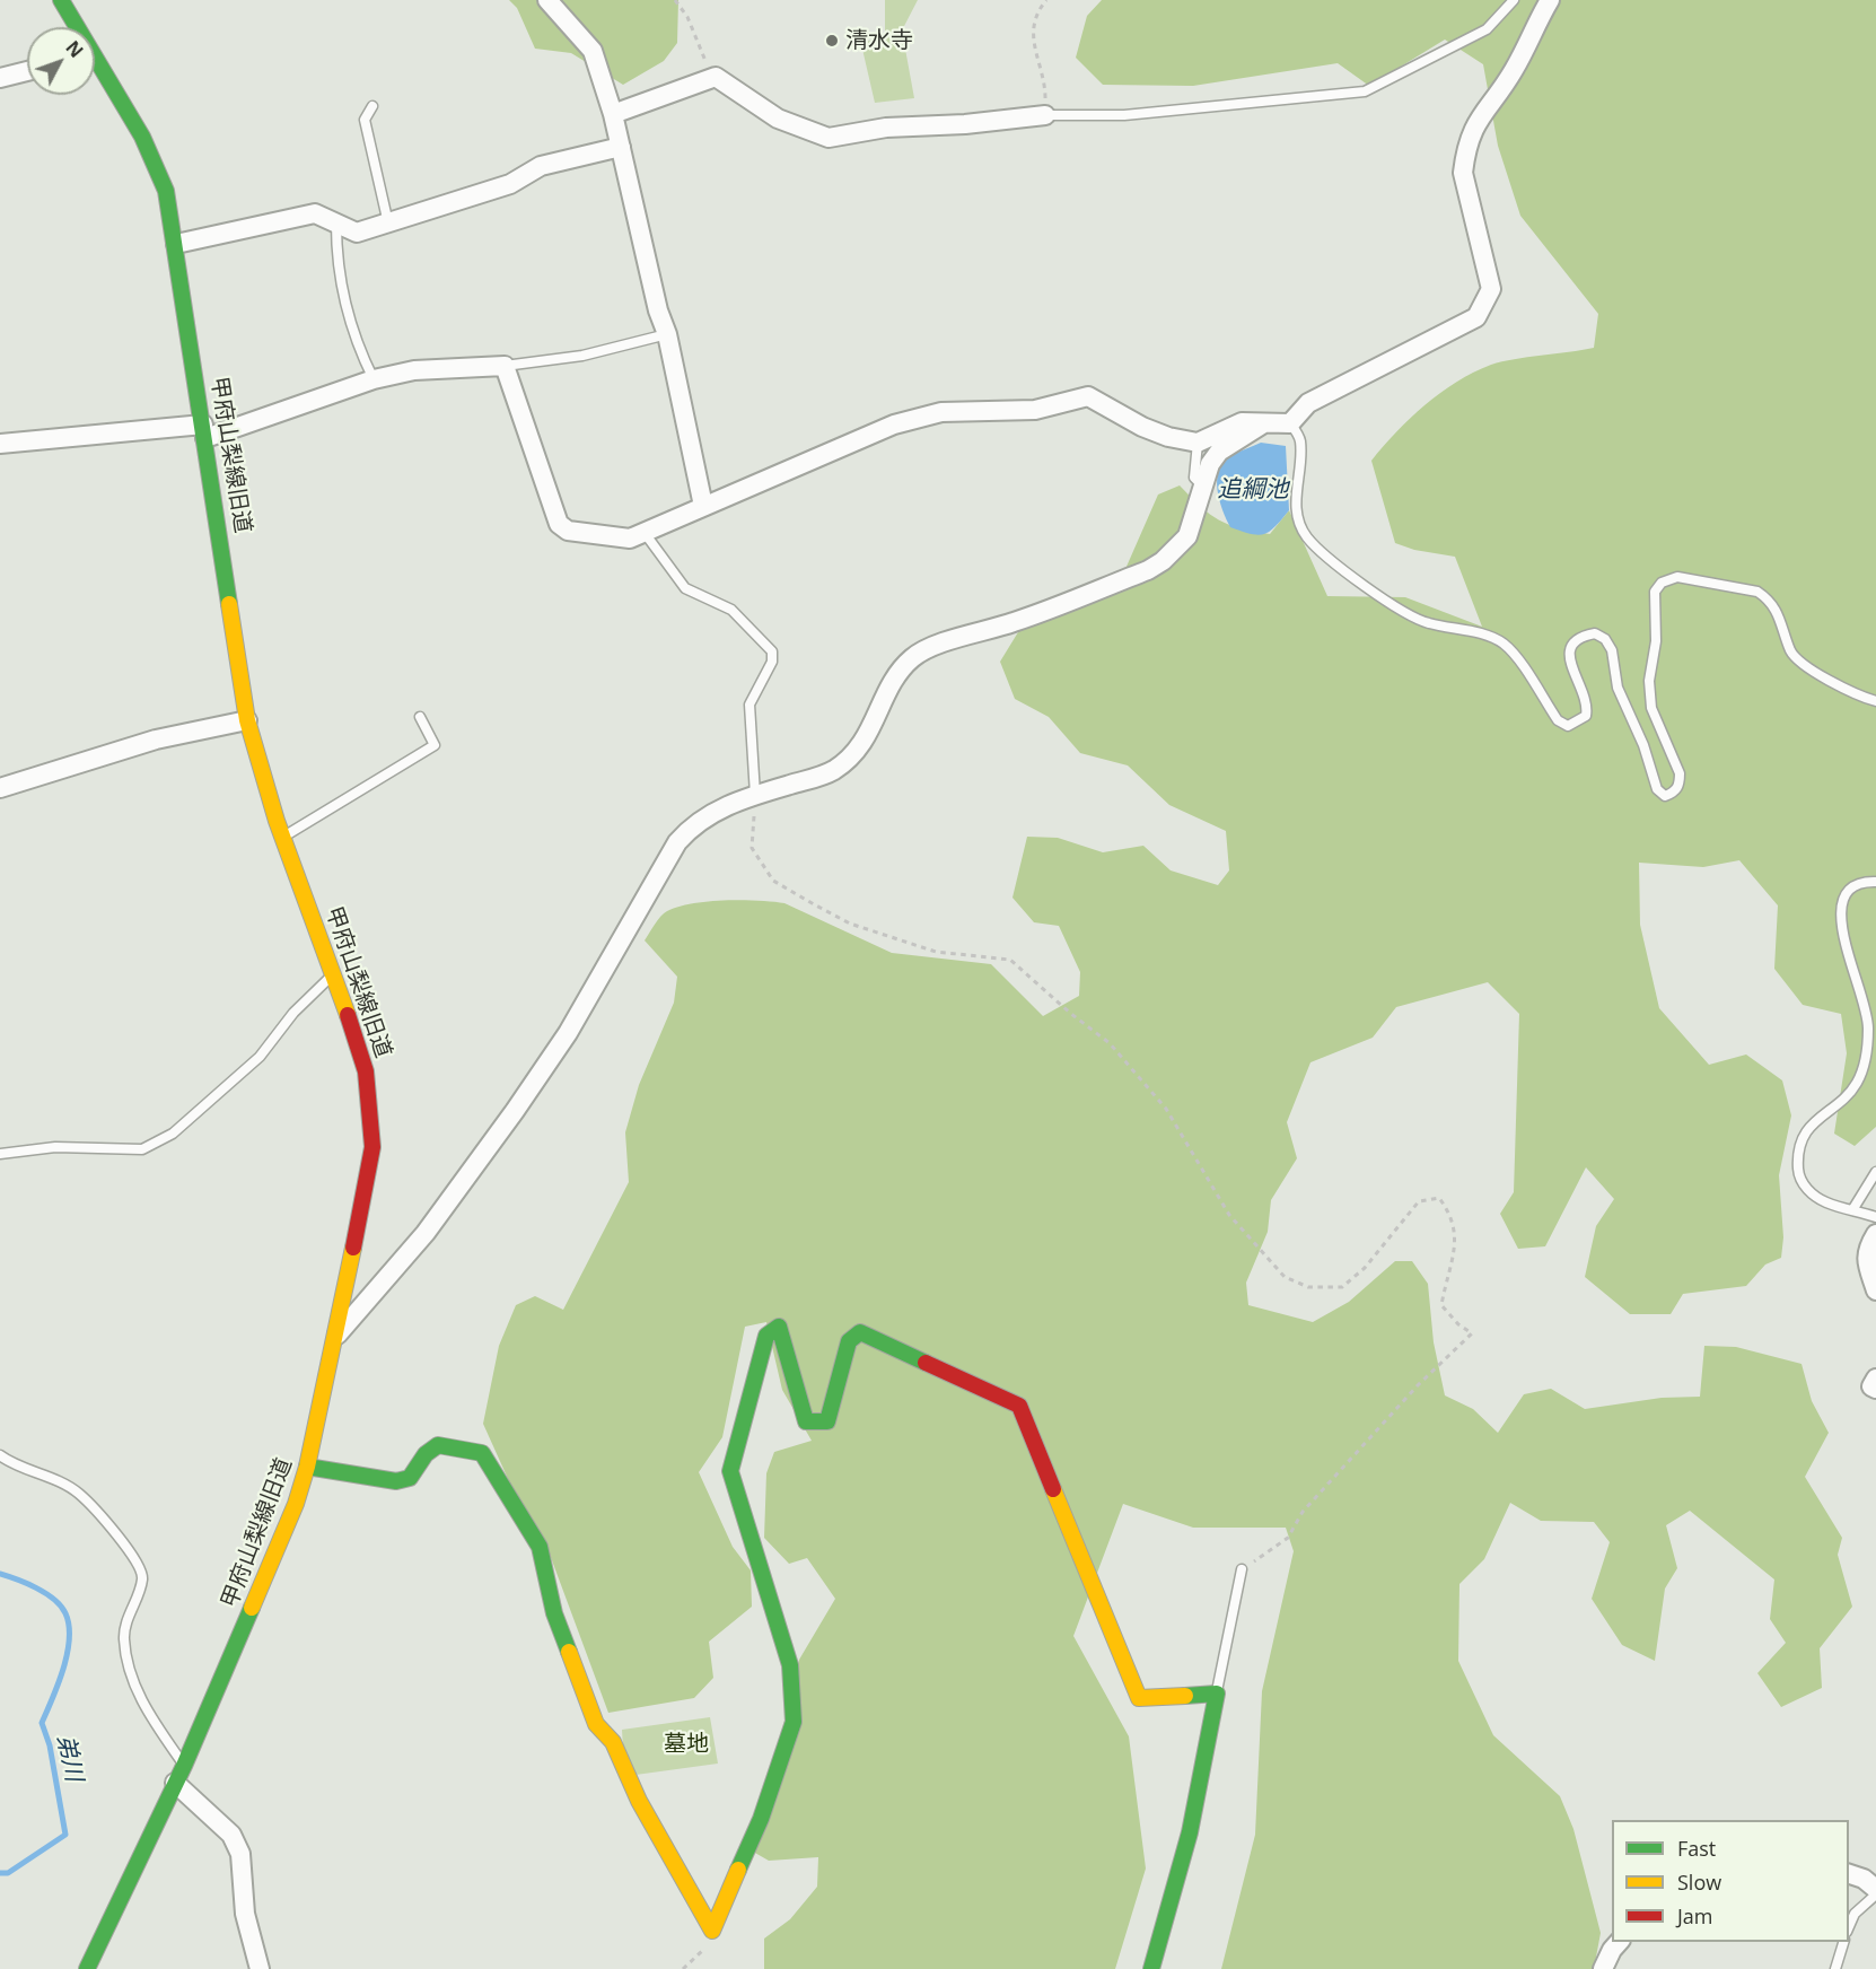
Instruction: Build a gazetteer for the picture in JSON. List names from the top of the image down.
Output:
{
  "streets": {
    "street": ["甲府山梨線旧道"]
  },
  "water": ["追綱池", "弟川"],
  "parks": ["墓地"],
  "places": ["清水寺"],
  "legend": ["Fast", "Slow", "Jam"],
  "north": "top right"
}
